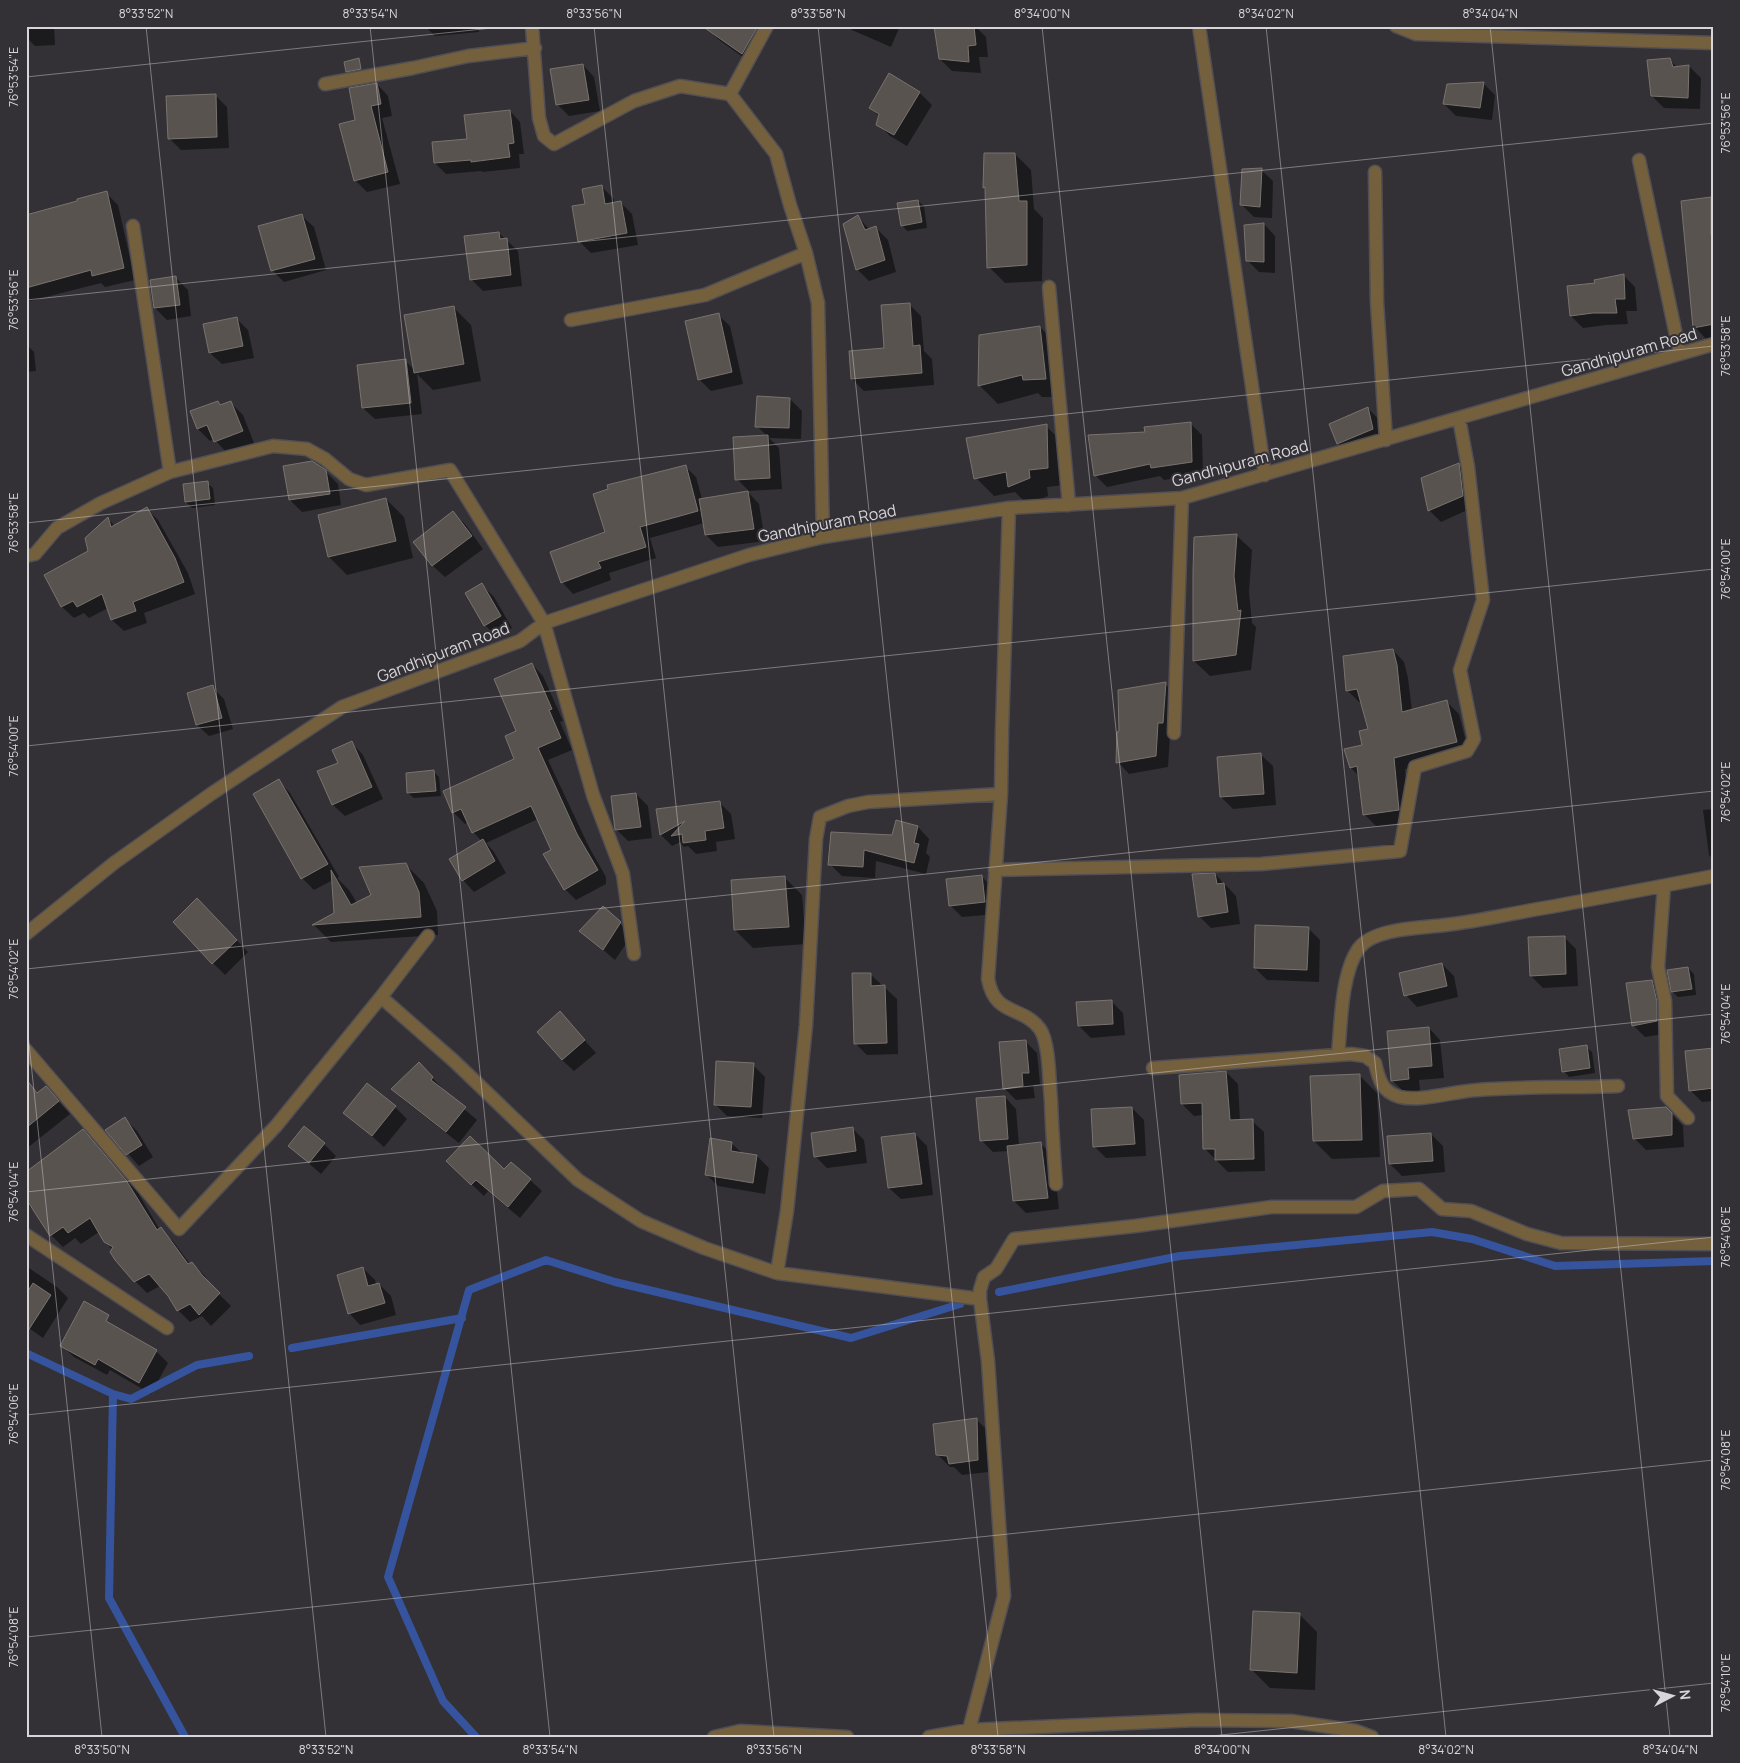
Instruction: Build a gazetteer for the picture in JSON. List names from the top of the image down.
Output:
{
  "streets": {
    "street": ["Gandhipuram Road"]
  },
  "north": "right",
  "coordinates": [
    "8°33'52\"N",
    "8°33'54\"N",
    "8°33'56\"N",
    "8°33'58\"N",
    "8°34'00\"N",
    "8°34'02\"N",
    "8°34'04\"N",
    "76°53'54\"E",
    "76°53'56\"E",
    "76°53'58\"E",
    "76°54'00\"E",
    "76°54'02\"E",
    "76°54'04\"E",
    "76°54'06\"E",
    "76°54'08\"E",
    "76°54'10\"E",
    "8°33'50\"N"
  ]
}
